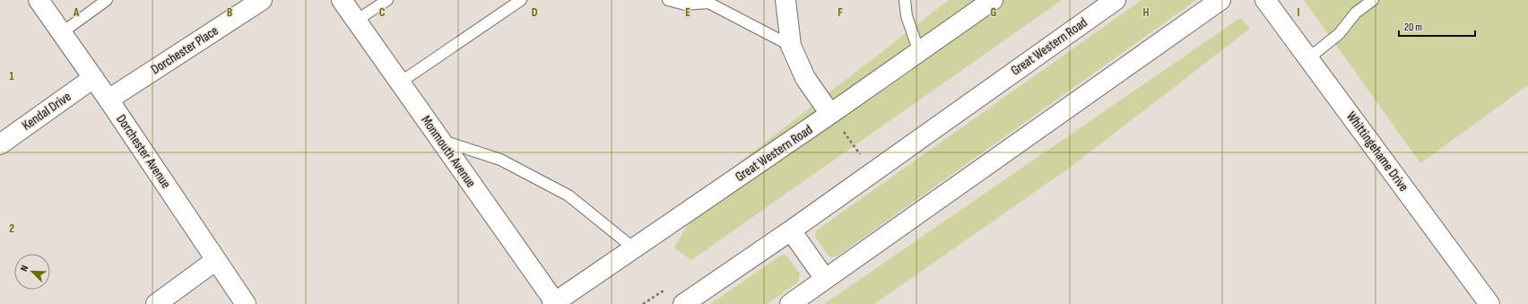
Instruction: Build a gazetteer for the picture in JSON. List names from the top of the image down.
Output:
{
  "streets": {
    "street": [
      "Great Western Road",
      "Dorchester Place",
      "Kendal Drive",
      "Dorchester Avenue",
      "Monmouth Avenue",
      "Whittingehame Drive"
    ]
  },
  "crossings": [
    ["Great Western Road", "Monmouth Avenue"],
    ["Dorchester Place", "Dorchester Avenue"],
    ["Kendal Drive", "Dorchester Avenue"]
  ],
  "scale_bar": "20 m",
  "north": "top left",
  "grid": {
    "columns": [
      "A",
      "B",
      "C",
      "D",
      "E",
      "F",
      "G",
      "H",
      "I"
    ],
    "rows": ["1", "2"]
  }
}
